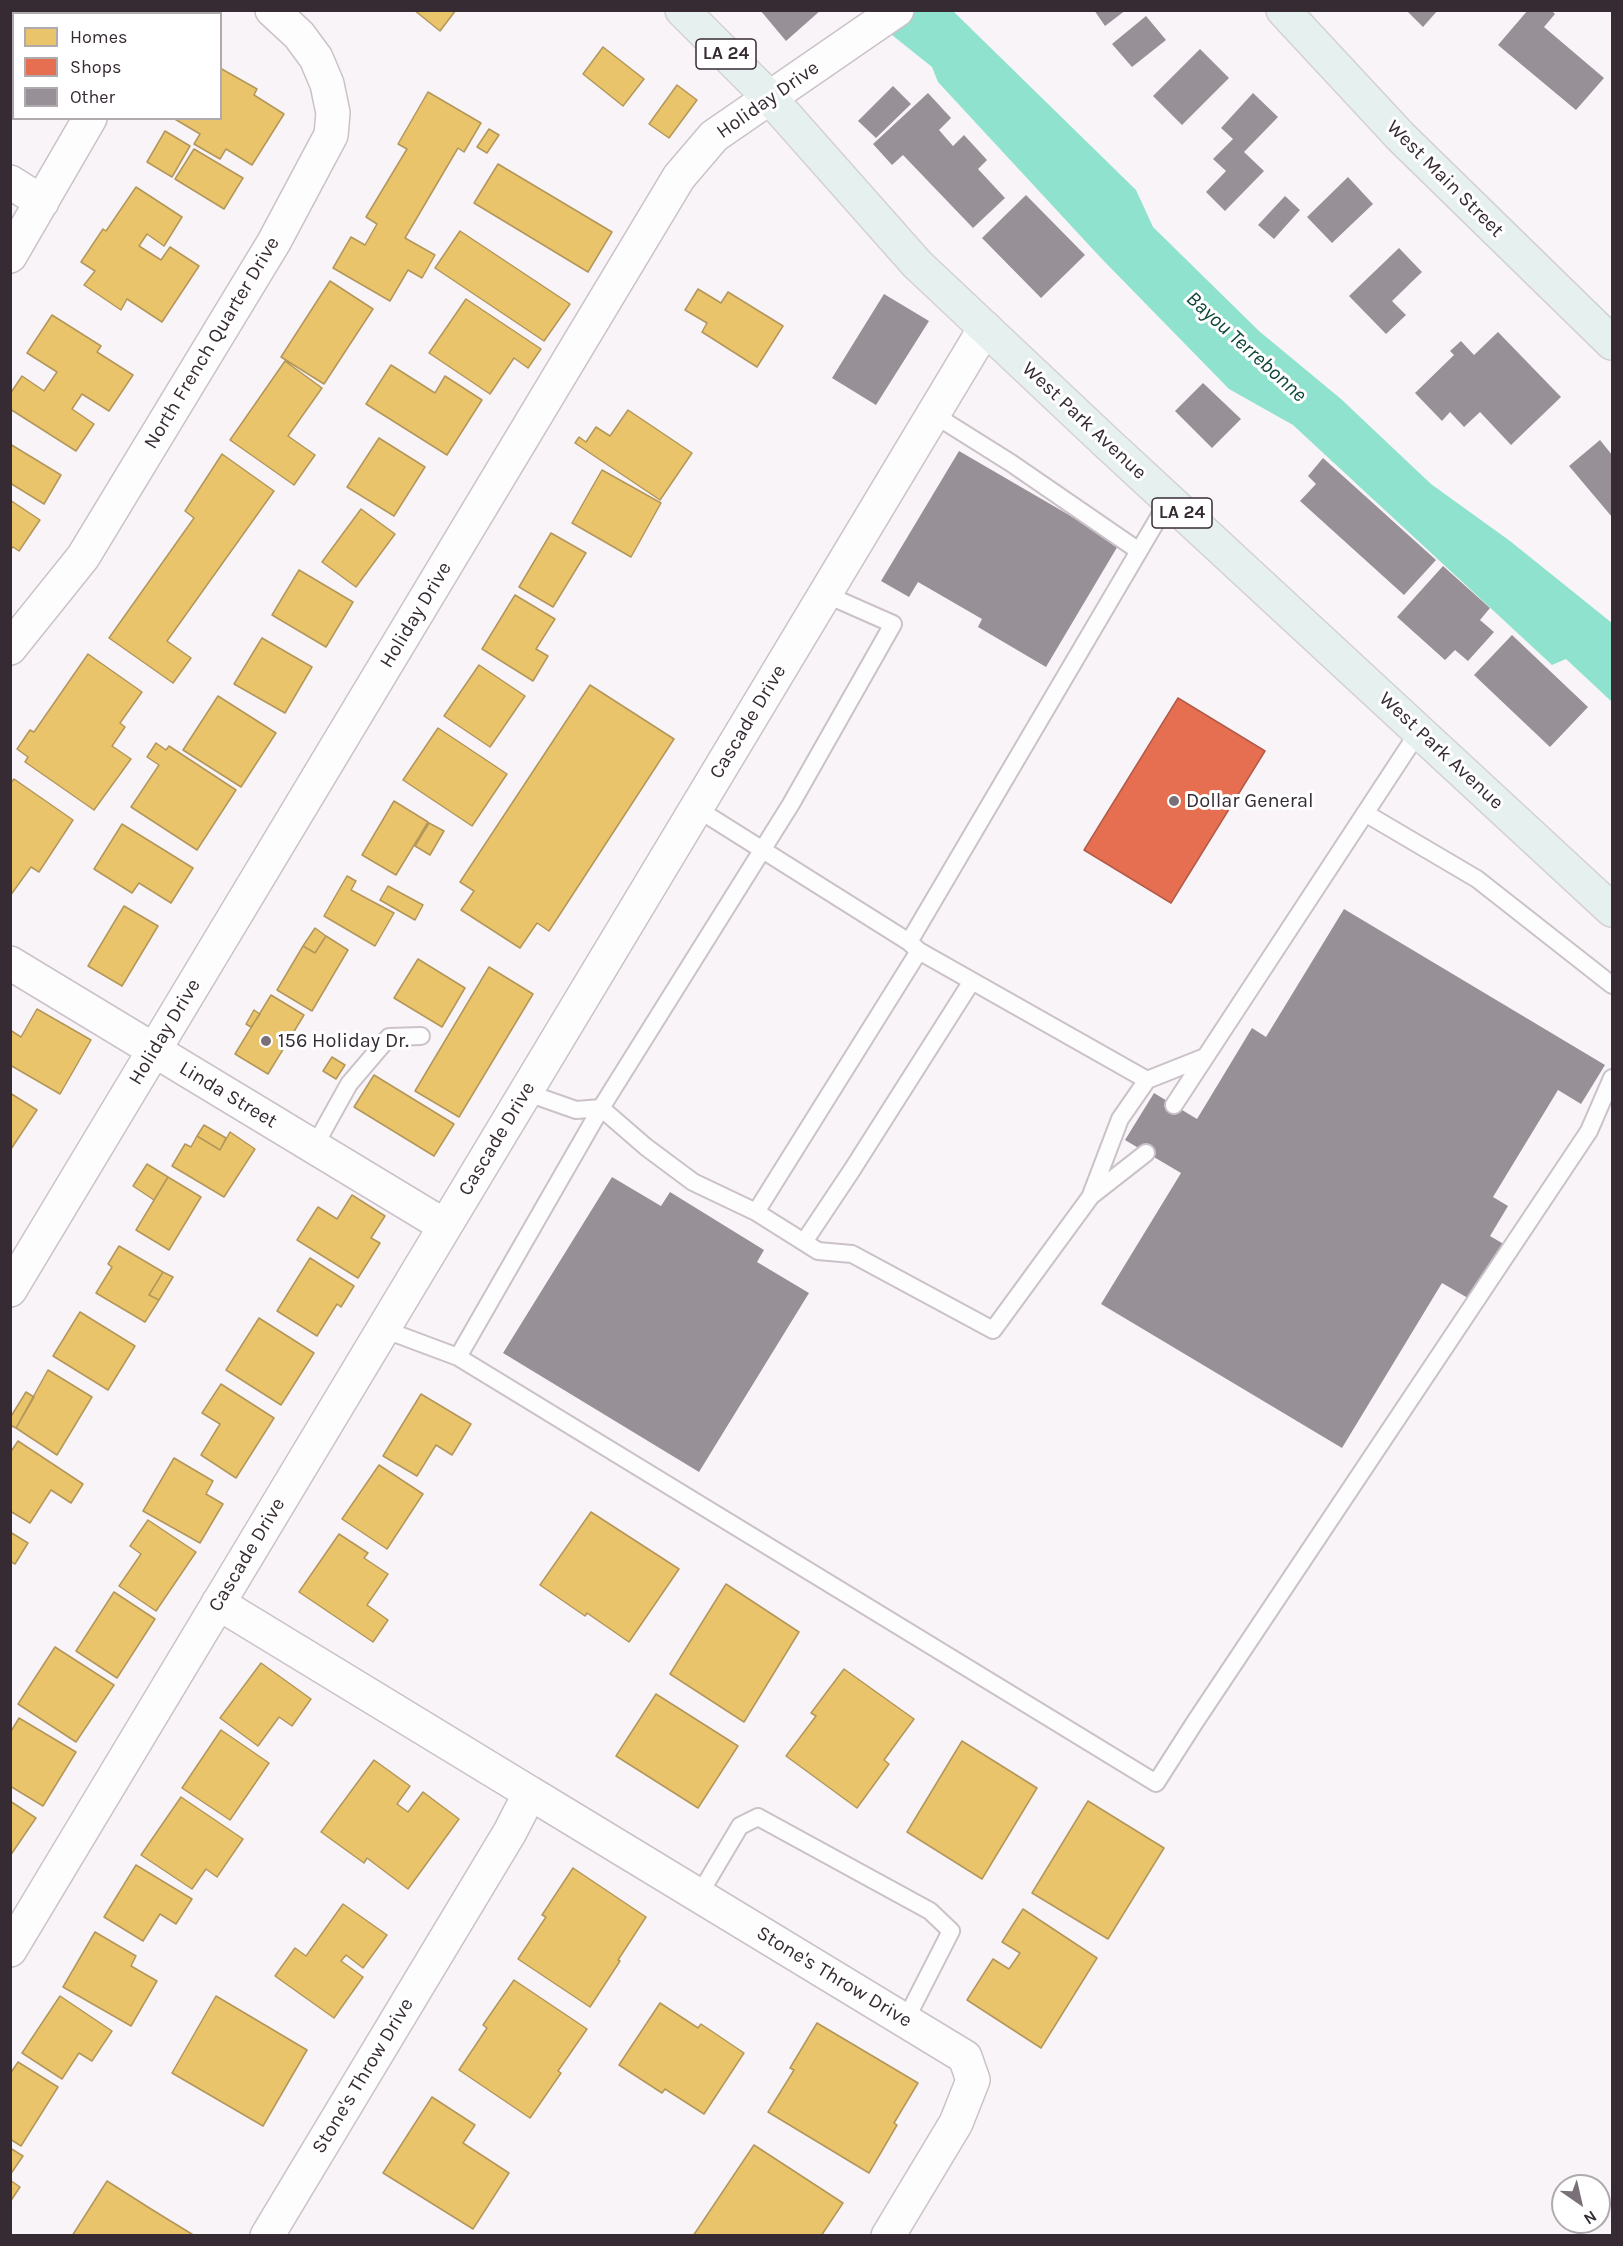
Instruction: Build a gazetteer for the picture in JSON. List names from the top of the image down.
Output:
{
  "streets": {
    "main road": ["LA 24", "West Main Street", "West Park Avenue"],
    "street": [
      "Holiday Drive",
      "North French Quarter Drive",
      "Cascade Drive",
      "Linda Street",
      "Stone's Throw Drive"
    ]
  },
  "crossings": [
    ["Holiday Drive", "West Park Avenue"],
    ["Holiday Drive", "Linda Street"],
    ["West Park Avenue", "Cascade Drive"],
    ["Cascade Drive", "Linda Street"],
    ["Cascade Drive", "Stone's Throw Drive"]
  ],
  "water": ["Bayou Terrebonne"],
  "places": ["Dollar General", "156 Holiday Dr."],
  "legend": ["Homes", "Shops", "Other"],
  "north": "bottom right"
}
